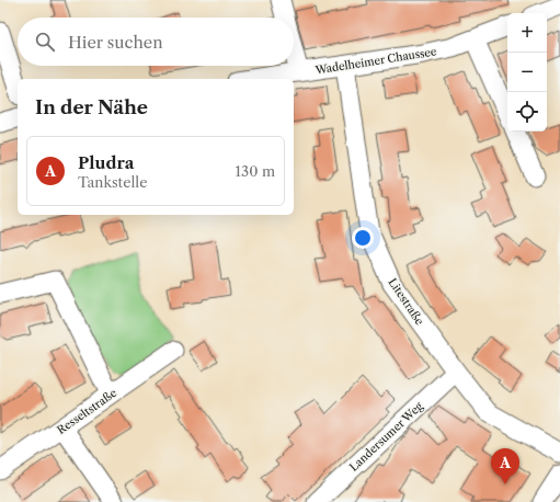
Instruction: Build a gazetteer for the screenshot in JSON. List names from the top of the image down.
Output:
{
  "streets": {
    "street": [
      "Wadelheimer Chaussee",
      "Litestraße",
      "Resseltstraße",
      "Landersumer Weg"
    ]
  },
  "crossings": [
    ["Wadelheimer Chaussee", "Litestraße"],
    ["Litestraße", "Landersumer Weg"]
  ],
  "page": {
    "map_buttons": ["+", "−"],
    "search": "Hier suchen",
    "heading": "In der Nähe",
    "list": [
      {
        "mark": "A",
        "name": "Pludra",
        "note": "Tankstelle",
        "value": "130 m"
      }
    ],
    "pins": "A"
  }
}
